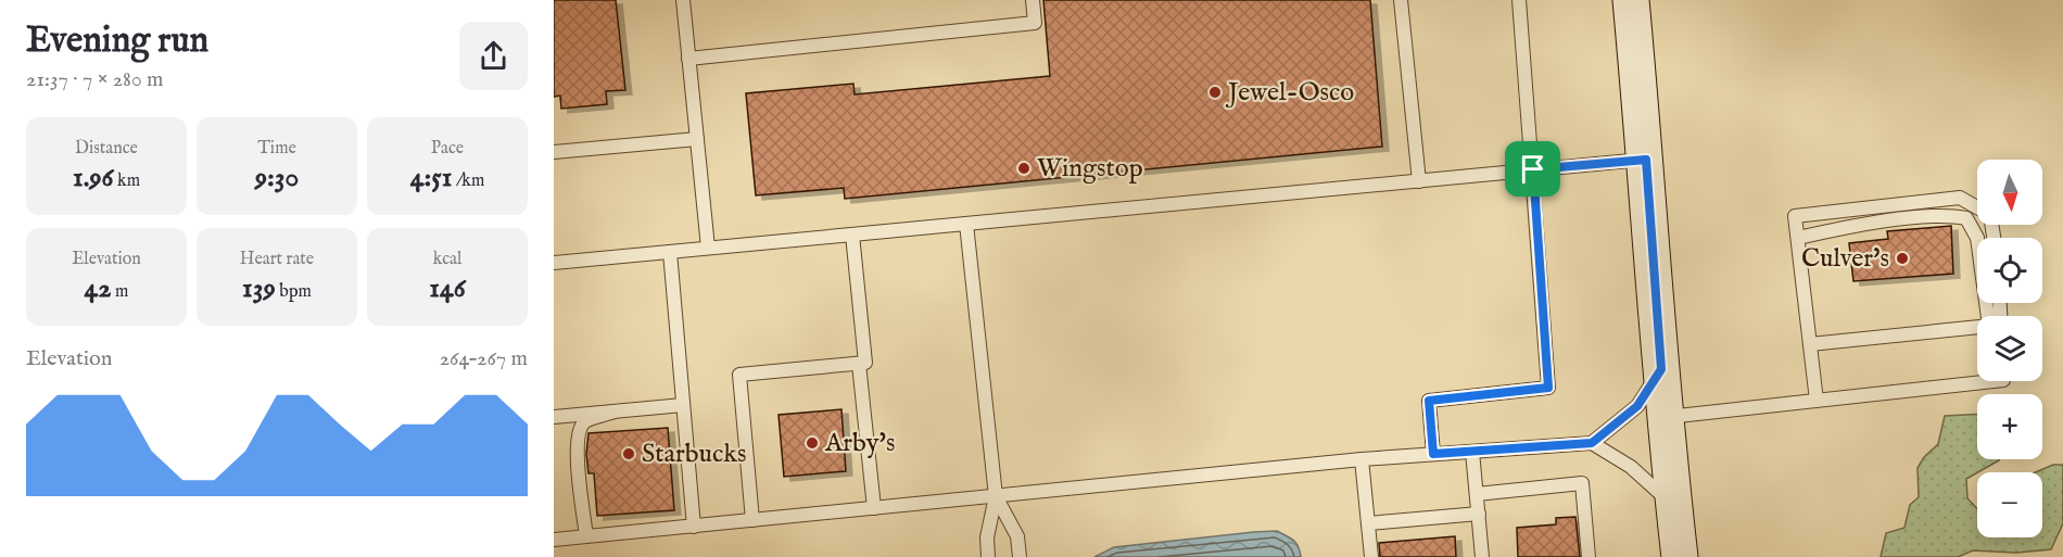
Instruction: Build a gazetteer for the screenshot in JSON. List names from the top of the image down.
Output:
{
  "places": [
    "Jewel-Osco",
    "Wingstop",
    "Culver's",
    "Arby's",
    "Starbucks"
  ],
  "north": "bottom",
  "page": {
    "heading": ["Evening run", "21:37 · 7 × 280 m"],
    "stats": [
      ["Distance", "1.96 km"],
      ["Time", "9:30"],
      ["Pace", "4:51 /km"],
      ["Elevation", "42 m"],
      ["Heart rate", "139 bpm"],
      ["kcal", "146"]
    ],
    "map_buttons": ["+", "−"],
    "chart": ["Elevation", "264–267 m"]
  }
}
